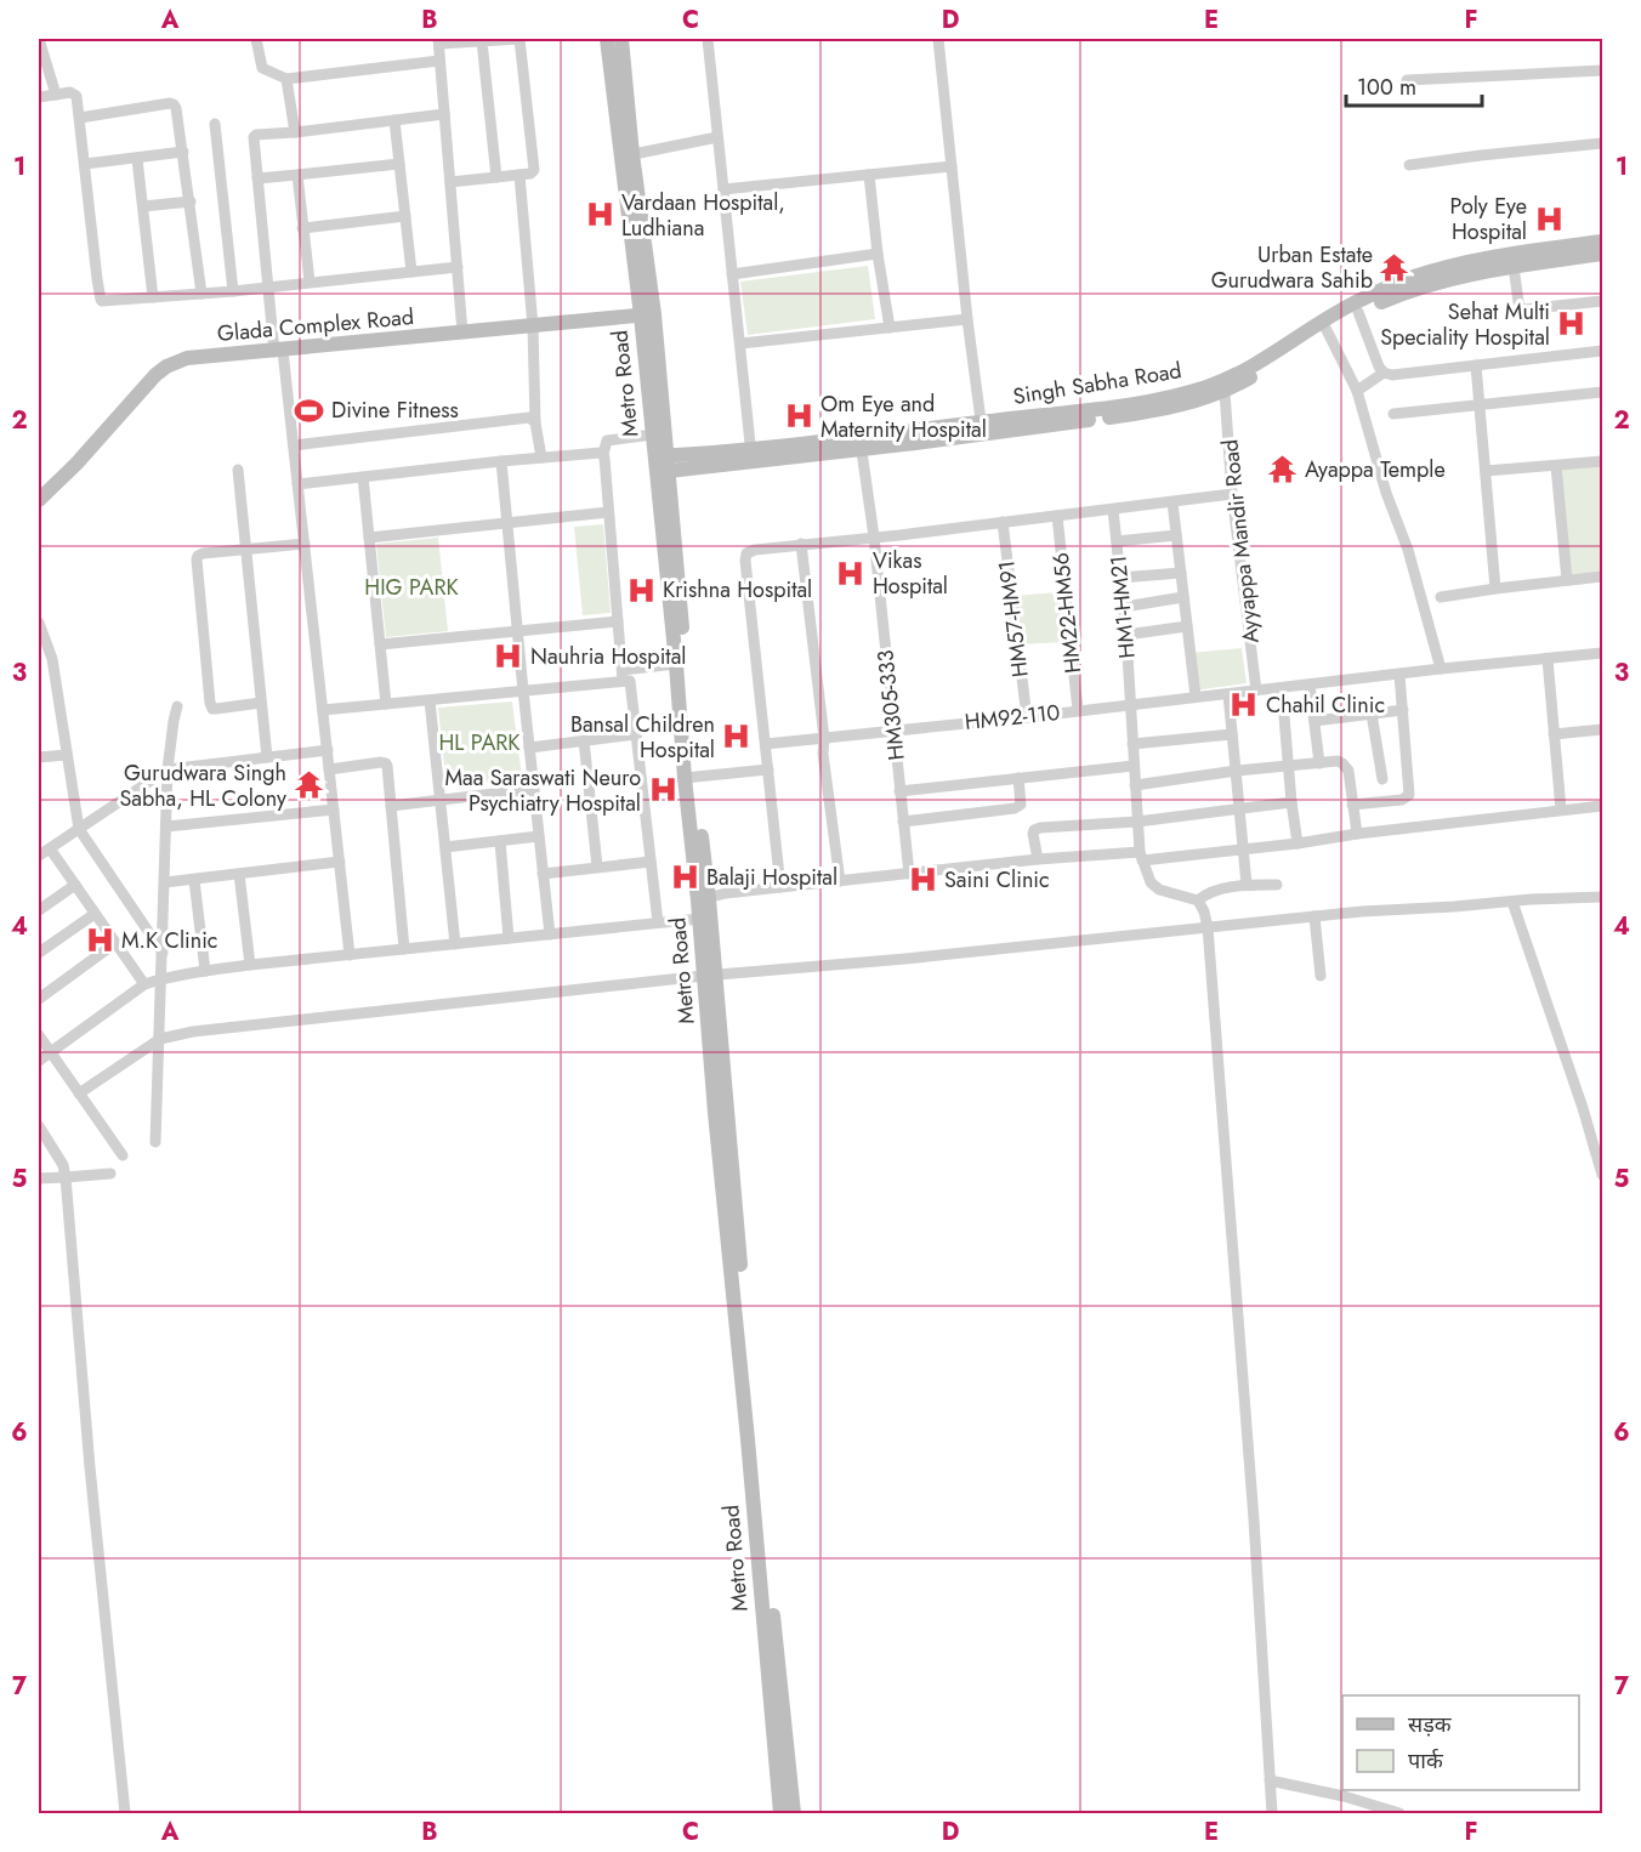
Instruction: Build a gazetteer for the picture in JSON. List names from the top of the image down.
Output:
{
  "streets": {
    "street": [
      "Glada Complex Road",
      "Metro Road",
      "Singh Sabha Road",
      "Ayyappa Mandir Road",
      "HM1-HM21",
      "HM22-HM56",
      "HM57-HM91",
      "HM305-333",
      "HM92-110"
    ]
  },
  "crossings": [
    ["Glada Complex Road", "Metro Road"],
    ["Metro Road", "Singh Sabha Road"],
    ["Singh Sabha Road", "Ayyappa Mandir Road"],
    ["Singh Sabha Road", "HM305-333"],
    ["Ayyappa Mandir Road", "HM92-110"],
    ["HM1-HM21", "HM92-110"],
    ["HM22-HM56", "HM92-110"],
    ["HM57-HM91", "HM92-110"],
    ["HM305-333", "HM92-110"]
  ],
  "parks": ["HIG PARK", "HL PARK"],
  "places": {
    "hospital": [
      "Vardaan Hospital, Ludhiana",
      "Poly Eye Hospital",
      "Sehat Multi Speciality Hospital",
      "Om Eye and Maternity Hospital",
      "Vikas Hospital",
      "Krishna Hospital",
      "Nauhria Hospital",
      "Chahil Clinic",
      "Bansal Children Hospital",
      "Maa Saraswati Neuro Psychiatry Hospital",
      "Balaji Hospital",
      "Saini Clinic",
      "M.K Clinic"
    ],
    "temple": ["Urban Estate Gurudwara Sahib", "Ayappa Temple", "Gurudwara Singh Sabha, HL Colony"],
    "sports": ["Divine Fitness"]
  },
  "legend": ["सड़क", "पार्क"],
  "scale_bar": "100 m",
  "grid": {
    "columns": [
      "A",
      "B",
      "C",
      "D",
      "E",
      "F"
    ],
    "rows": [
      "1",
      "2",
      "3",
      "4",
      "5",
      "6",
      "7"
    ]
  }
}
